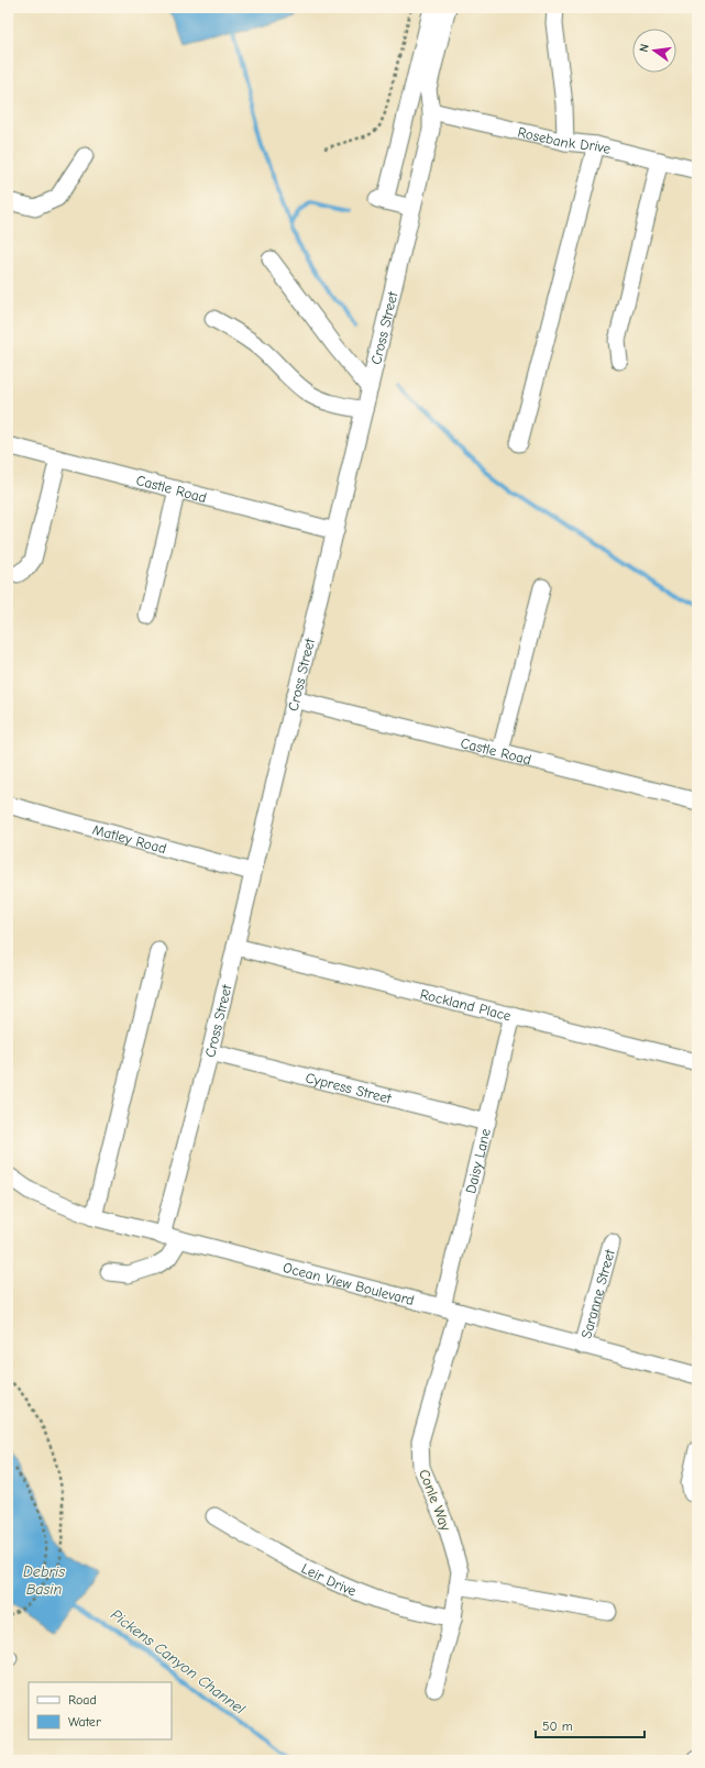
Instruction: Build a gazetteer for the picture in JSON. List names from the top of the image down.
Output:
{
  "streets": {
    "street": [
      "Rosebank Drive",
      "Cross Street",
      "Castle Road",
      "Matley Road",
      "Rockland Place",
      "Cypress Street",
      "Daisy Lane",
      "Ocean View Boulevard",
      "Saranne Street",
      "Conle Way",
      "Leir Drive"
    ]
  },
  "crossings": [
    ["Rosebank Drive", "Cross Street"],
    ["Cross Street", "Castle Road"],
    ["Cross Street", "Matley Road"],
    ["Cross Street", "Rockland Place"],
    ["Cross Street", "Cypress Street"],
    ["Cross Street", "Ocean View Boulevard"],
    ["Rockland Place", "Daisy Lane"],
    ["Cypress Street", "Daisy Lane"],
    ["Daisy Lane", "Ocean View Boulevard"],
    ["Ocean View Boulevard", "Saranne Street"],
    ["Ocean View Boulevard", "Conle Way"],
    ["Conle Way", "Leir Drive"]
  ],
  "water": ["Debris Basin", "Pickens Canyon Channel"],
  "legend": ["Road", "Water"],
  "scale_bar": "50 m",
  "north": "left"
}
